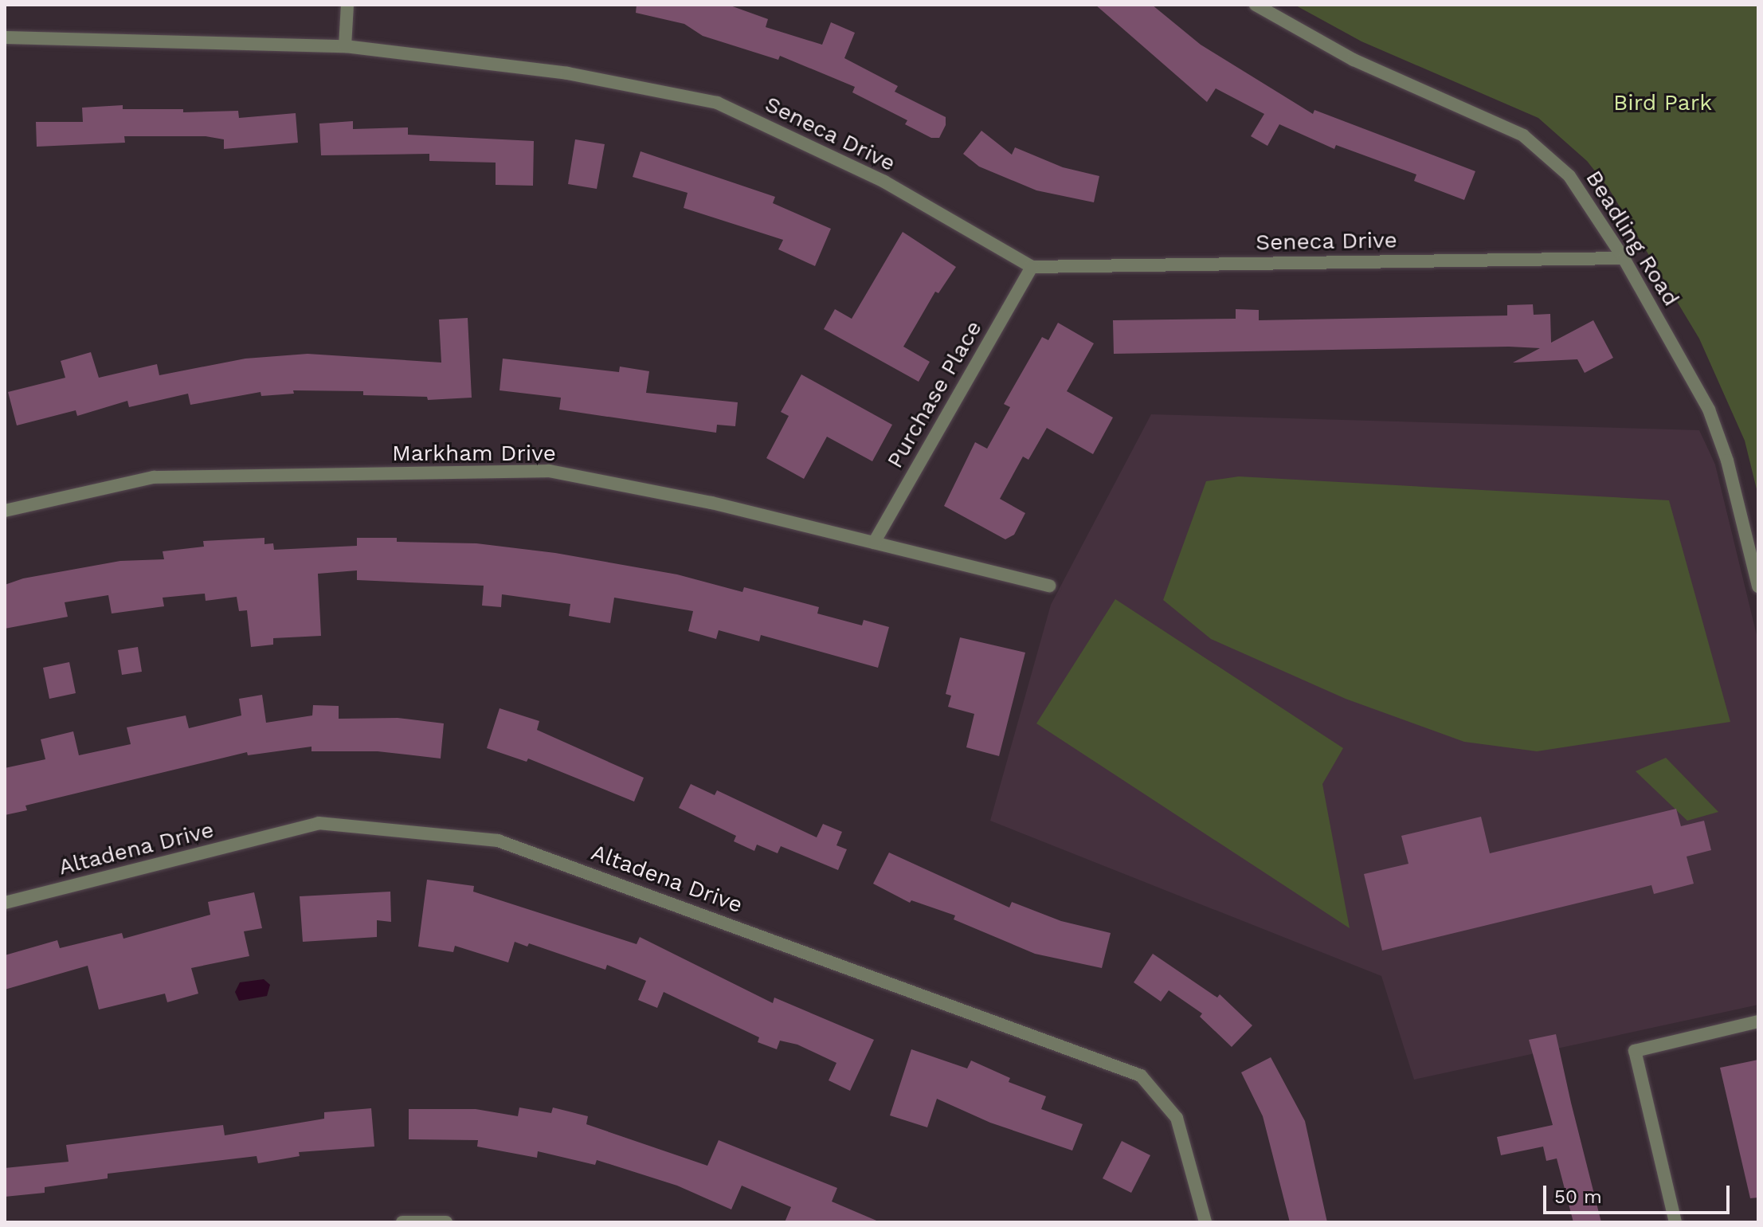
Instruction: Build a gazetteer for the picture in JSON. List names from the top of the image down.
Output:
{
  "streets": {
    "street": [
      "Seneca Drive",
      "Beadling Road",
      "Purchase Place",
      "Markham Drive",
      "Altadena Drive"
    ]
  },
  "crossings": [
    ["Seneca Drive", "Beadling Road"],
    ["Seneca Drive", "Purchase Place"],
    ["Purchase Place", "Markham Drive"]
  ],
  "parks": ["Bird Park"],
  "scale_bar": "50 m"
}
